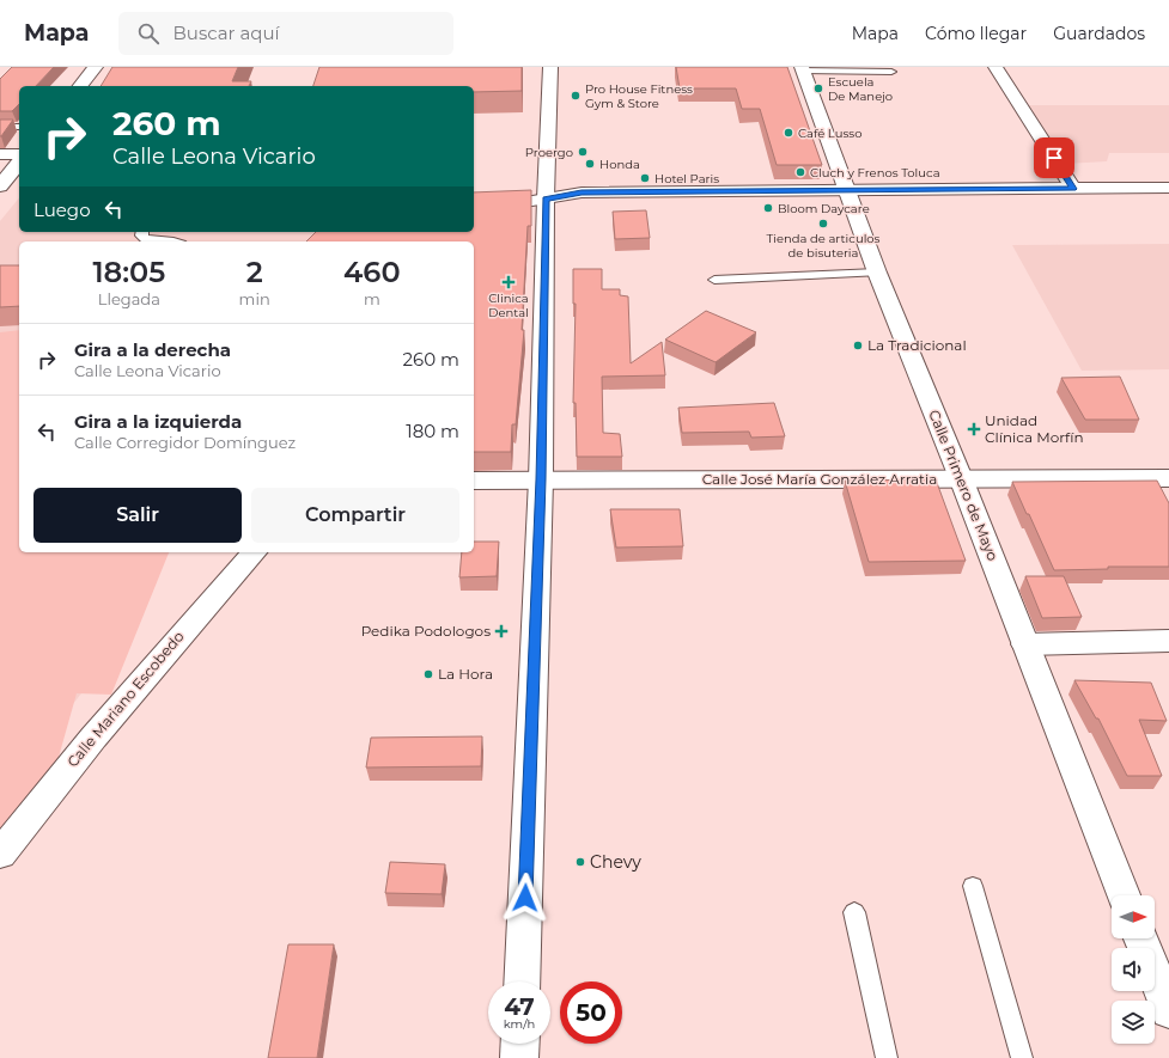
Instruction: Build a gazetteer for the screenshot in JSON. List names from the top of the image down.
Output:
{
  "streets": {
    "main road": ["Calle José María González Arratia", "Calle Primero de Mayo", "Calle Mariano Escobedo"]
  },
  "crossings": [
    ["Calle José María González Arratia", "Calle Primero de Mayo"]
  ],
  "places": {
    "other": [
      "Escuela De Manejo",
      "Pro House Fitness Gym & Store",
      "Café Lusso",
      "Proergo",
      "Honda",
      "Cluch y Frenos Toluca",
      "Hotel Paris",
      "Bloom Daycare",
      "Tienda de articulos de bisuteria",
      "La Tradicional",
      "La Hora",
      "Chevy"
    ],
    "health": ["Clinica Dental", "Unidad Clínica Morfín", "Pedika Podologos"]
  },
  "north": "right",
  "page": {
    "header": "Mapa",
    "search": "Buscar aquí",
    "nav": ["Mapa", "Cómo llegar", "Guardados"],
    "turn": ["260 m", "Calle Leona Vicario"],
    "then": "Luego",
    "eta": [
      "18:05",
      "Llegada",
      "2",
      "min",
      "460",
      "m"
    ],
    "list": [
      {
        "name": "Gira a la derecha",
        "note": "Calle Leona Vicario",
        "value": "260 m"
      },
      {
        "name": "Gira a la izquierda",
        "note": "Calle Corregidor Domínguez",
        "value": "180 m"
      }
    ],
    "buttons": ["Salir", "Compartir"],
    "speed": "47 km/h",
    "limit": "50"
  }
}
